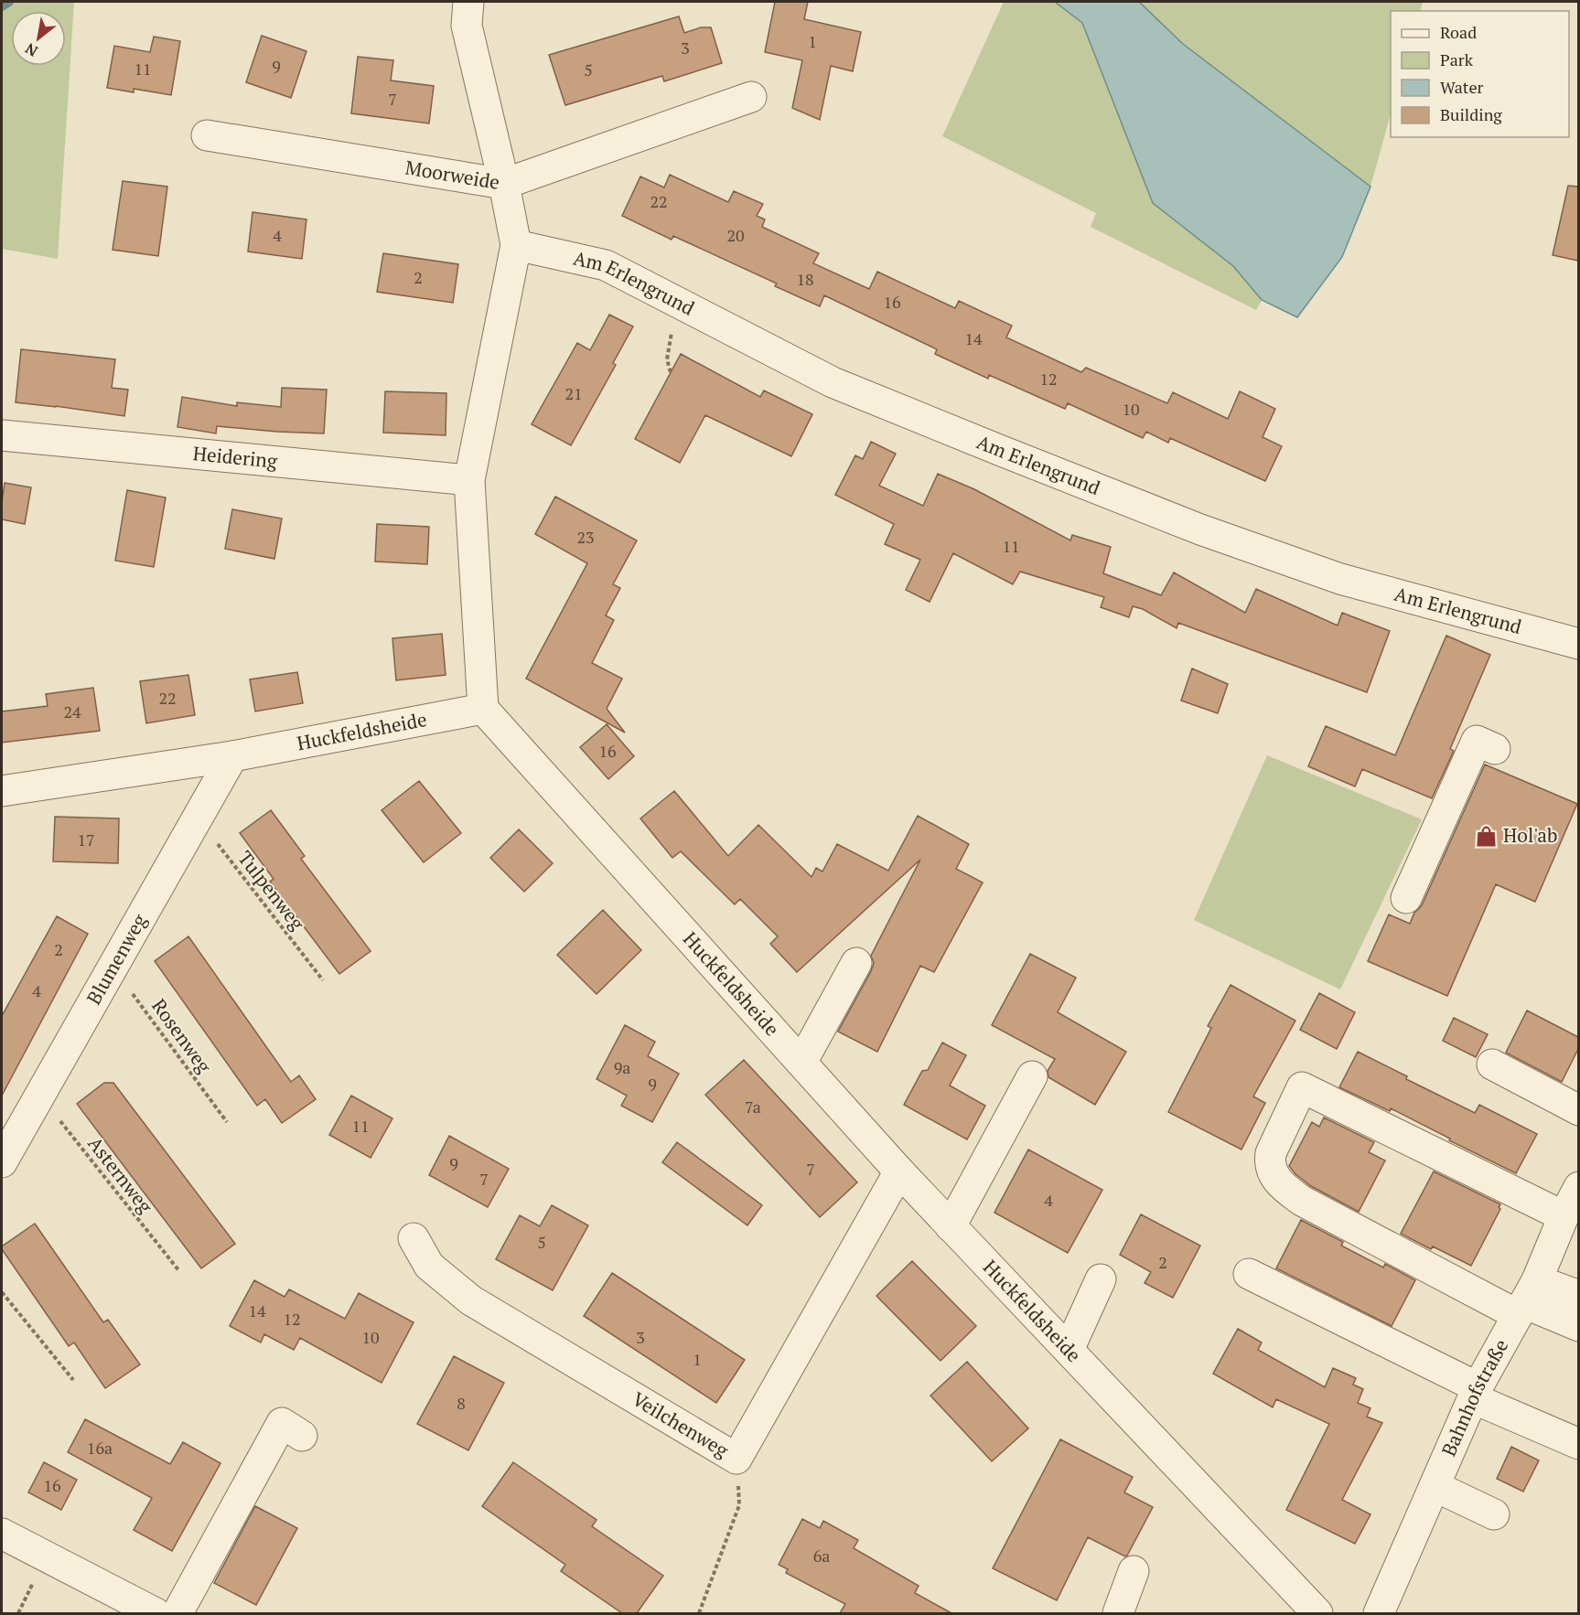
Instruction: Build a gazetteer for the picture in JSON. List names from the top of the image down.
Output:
{
  "streets": {
    "street": [
      "Moorweide",
      "Am Erlengrund",
      "Heidering",
      "Huckfeldsheide",
      "Blumenweg",
      "Bahnhofstraße",
      "Veilchenweg"
    ],
    "path": ["Tulpenweg", "Rosenweg", "Asternweg"]
  },
  "crossings": [
    ["Huckfeldsheide", "Blumenweg"],
    ["Huckfeldsheide", "Veilchenweg"],
    ["Tulpenweg", "Blumenweg"],
    ["Blumenweg", "Rosenweg"],
    ["Blumenweg", "Asternweg"]
  ],
  "places": {
    "shop": ["Hol'ab"]
  },
  "house_numbers": [
    "1",
    "3",
    "9",
    "11",
    "5",
    "7",
    "22",
    "4",
    "20",
    "2",
    "18",
    "16",
    "14",
    "12",
    "21",
    "10",
    "23",
    "11",
    "22",
    "24",
    "16",
    "17",
    "2",
    "4",
    "9a",
    "9",
    "7a",
    "11",
    "9",
    "7",
    "7",
    "4",
    "5",
    "2",
    "14",
    "12",
    "10",
    "3",
    "1",
    "8",
    "16a",
    "16",
    "6a"
  ],
  "legend": [
    "Road",
    "Park",
    "Water",
    "Building"
  ],
  "north": "bottom left"
}
